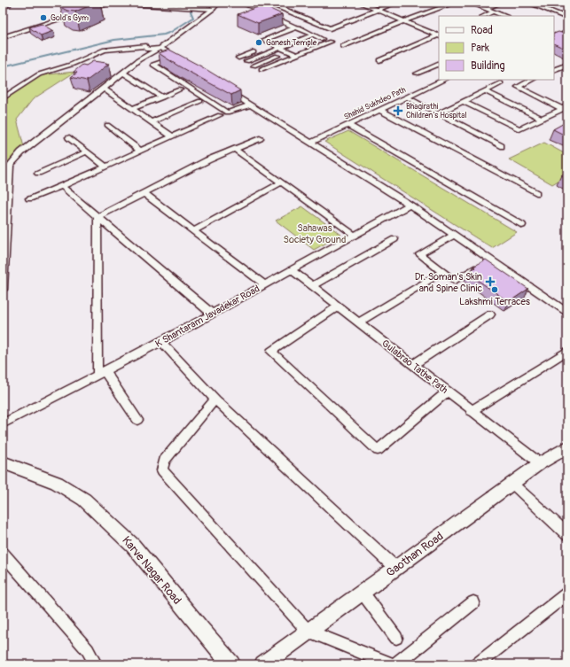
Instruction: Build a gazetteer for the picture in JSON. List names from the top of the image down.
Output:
{
  "streets": {
    "street": [
      "Shahid Sukhdeo Path",
      "K Shantaram Javadekar Road",
      "Gulabrao Tathe Path",
      "Gaothan Road",
      "Karve Nagar Road"
    ]
  },
  "crossings": [
    ["K Shantaram Javadekar Road", "Gulabrao Tathe Path"],
    ["Gulabrao Tathe Path", "Gaothan Road"]
  ],
  "parks": ["Sahawas Society Ground"],
  "places": {
    "other": ["Gold's Gym", "Ganesh Temple", "Lakshmi Terraces"],
    "health": ["Bhagirathi Children's Hospital", "Dr. Soman's Skin and Spine Clinic"]
  },
  "legend": ["Road", "Park", "Building"]
}
